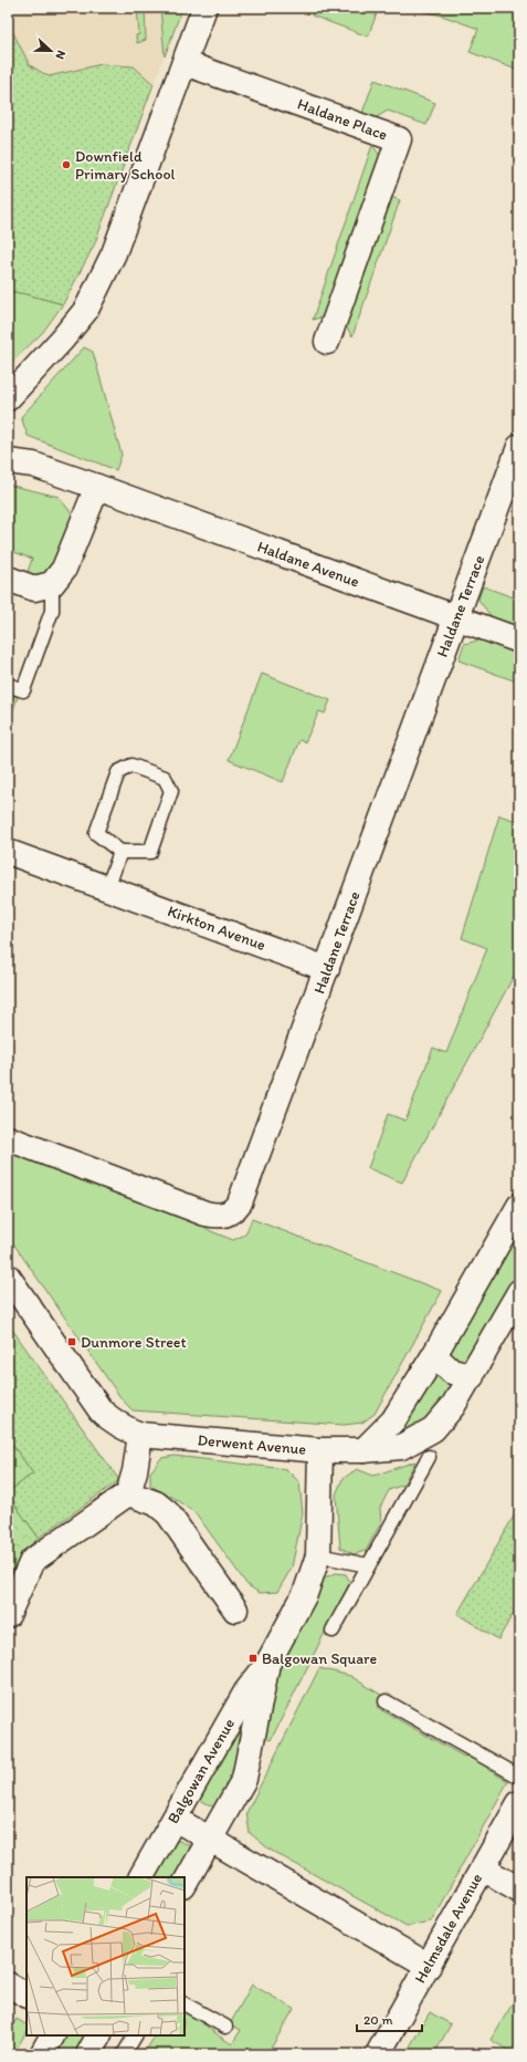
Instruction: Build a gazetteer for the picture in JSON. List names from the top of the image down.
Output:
{
  "streets": {
    "street": [
      "Haldane Place",
      "Haldane Avenue",
      "Haldane Terrace",
      "Kirkton Avenue",
      "Derwent Avenue",
      "Balgowan Avenue",
      "Helmsdale Avenue"
    ]
  },
  "crossings": [
    ["Haldane Avenue", "Haldane Terrace"],
    ["Haldane Terrace", "Kirkton Avenue"],
    ["Derwent Avenue", "Balgowan Avenue"]
  ],
  "places": {
    "other": ["Downfield Primary School"],
    "transit": ["Dunmore Street", "Balgowan Square"]
  },
  "scale_bar": "20 m",
  "north": "right"
}
